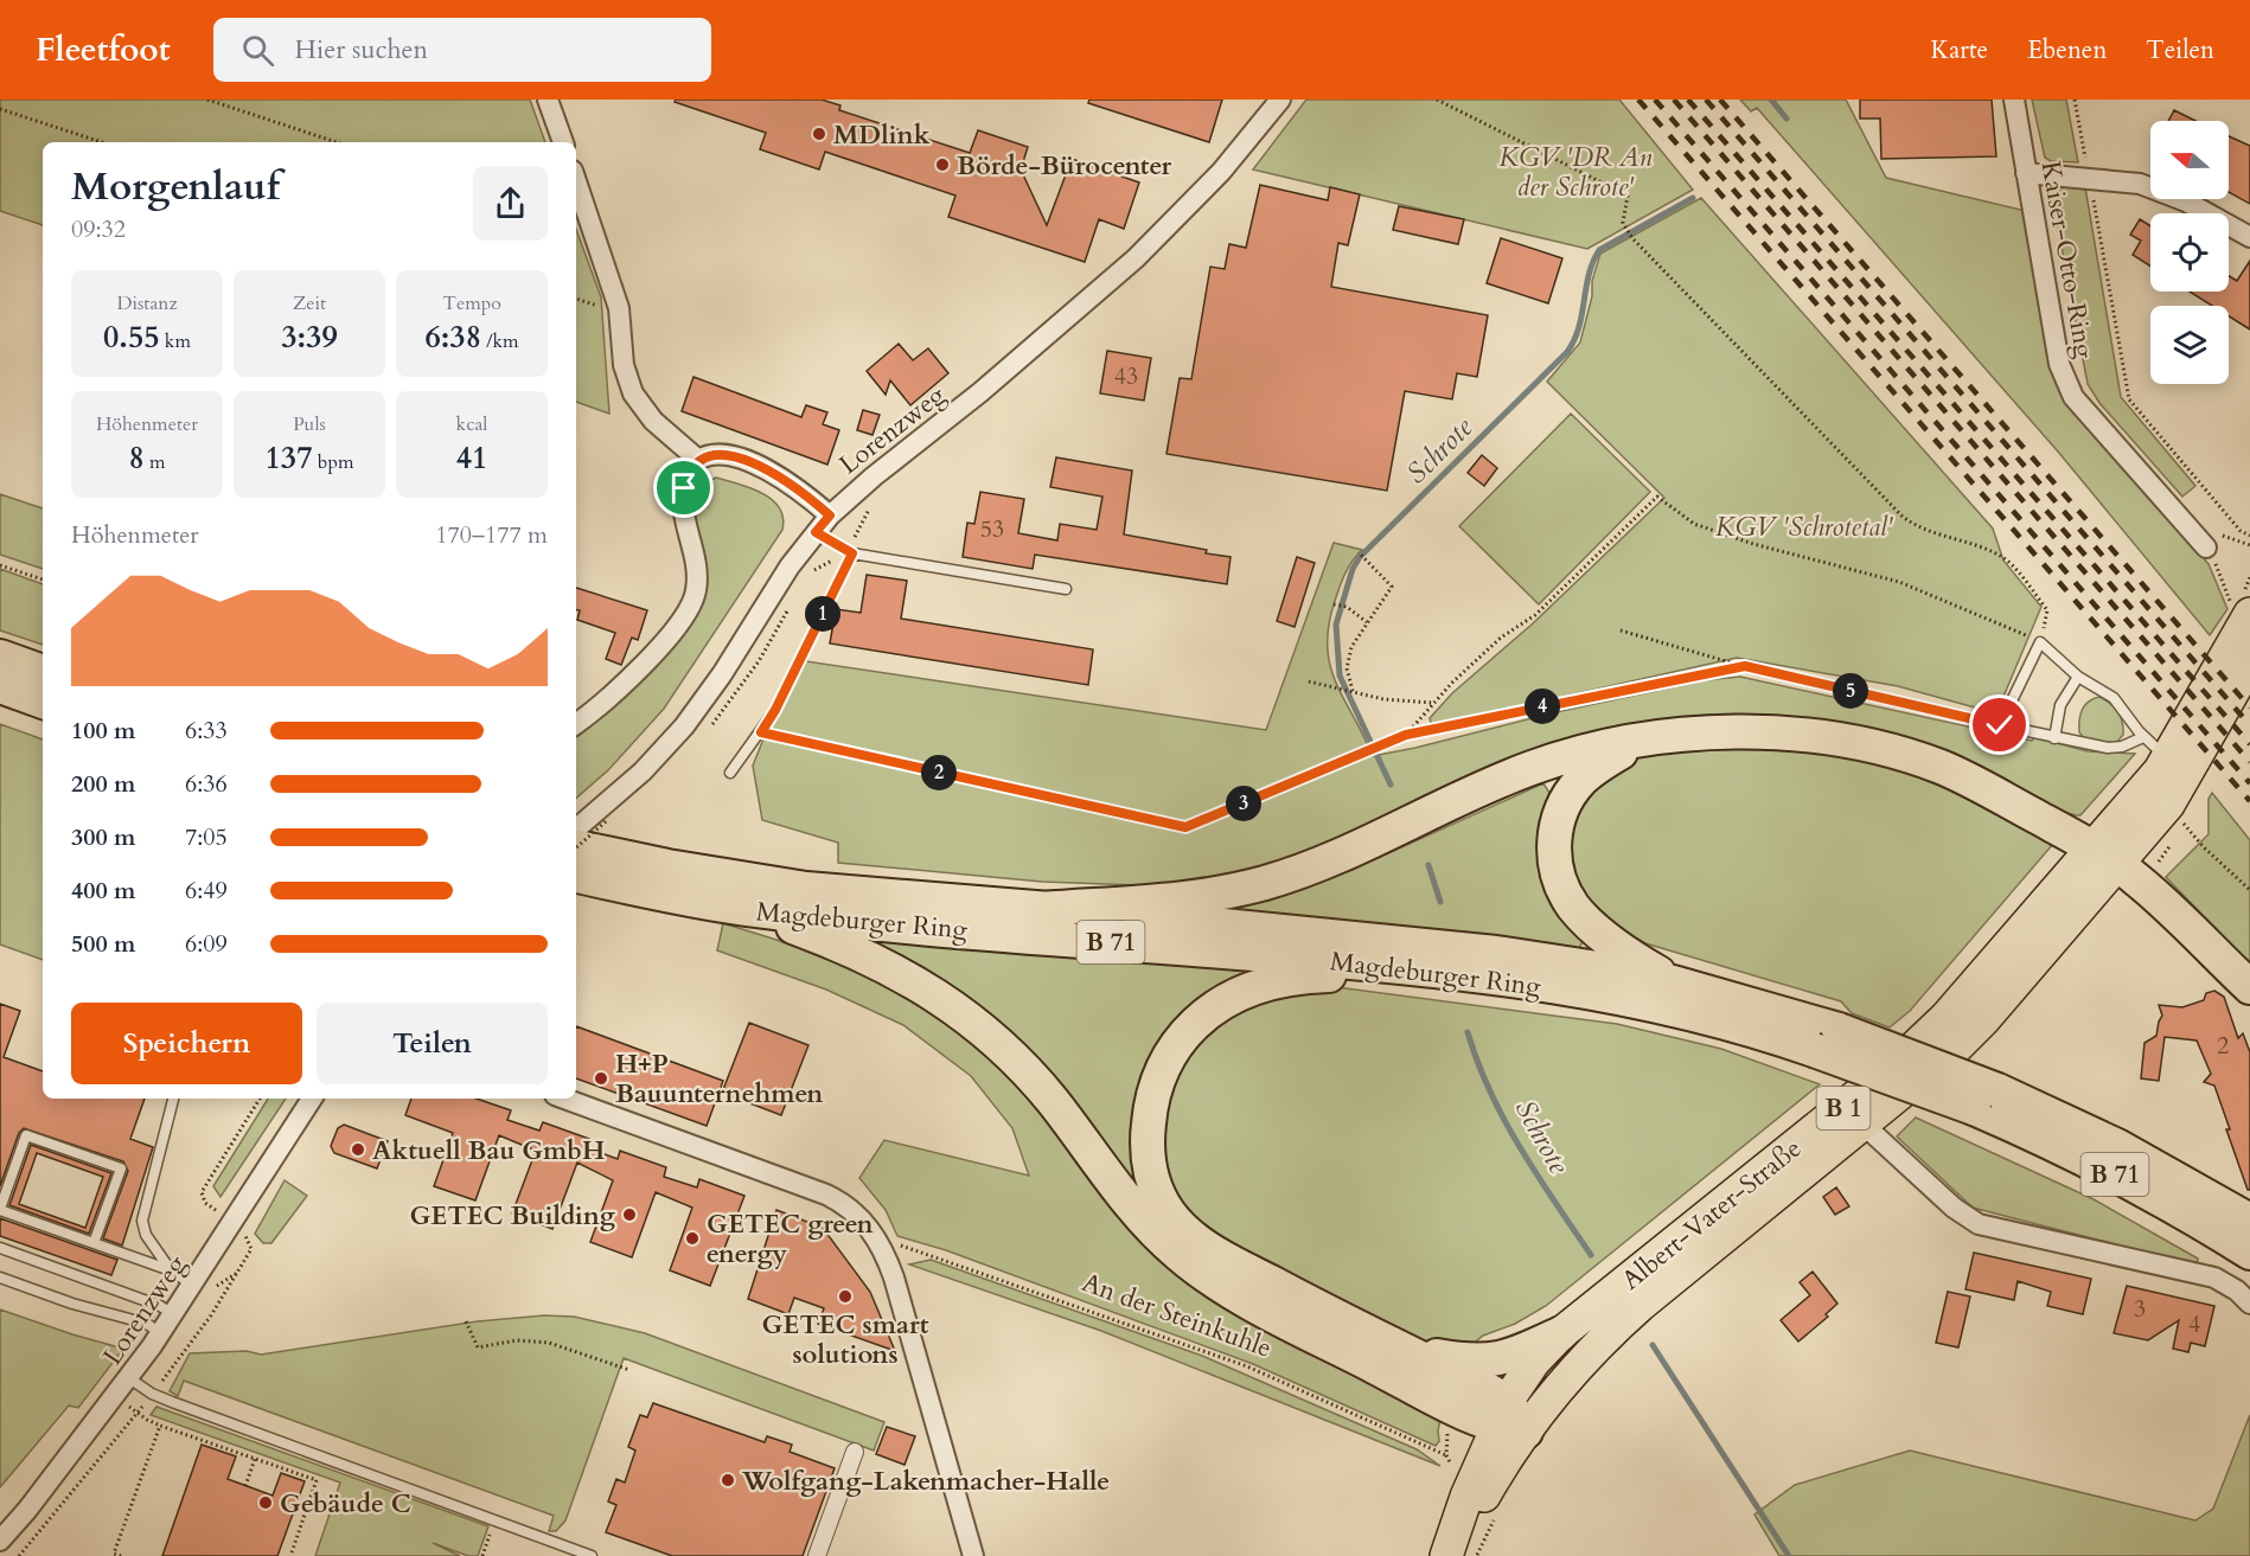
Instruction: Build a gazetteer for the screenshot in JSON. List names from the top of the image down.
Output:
{
  "streets": {
    "highway": ["Magdeburger Ring", "B 71"],
    "main road": ["B 1", "Albert-Vater-Straße"],
    "street": ["Kaiser-Otto-Ring", "Lorenzweg"],
    "path": ["An der Steinkuhle"]
  },
  "crossings": [
    ["B 1", "Albert-Vater-Straße"]
  ],
  "water": ["Schrote"],
  "parks": ["KGV 'DR An der Schrote'", "KGV 'Schrotetal'"],
  "places": [
    "MDlink",
    "Börde-Bürocenter",
    "H+P Bauunternehmen",
    "Aktuell Bau GmbH",
    "GETEC Building",
    "GETEC green energy",
    "GETEC smart solutions",
    "Wolfgang-Lakenmacher-Halle",
    "Gebäude C"
  ],
  "house_numbers": [
    "43",
    "53",
    "2",
    "3",
    "4"
  ],
  "north": "left",
  "page": {
    "header": "Fleetfoot",
    "search": "Hier suchen",
    "nav": ["Karte", "Ebenen", "Teilen"],
    "heading": ["Morgenlauf", "09:32"],
    "stats": [
      ["Distanz", "0.55 km"],
      ["Zeit", "3:39"],
      ["Tempo", "6:38 /km"],
      ["Höhenmeter", "8 m"],
      ["Puls", "137 bpm"],
      ["kcal", "41"]
    ],
    "chart": ["Höhenmeter", "170–177 m"],
    "pins": [
      "1",
      "5",
      "4",
      "2",
      "3"
    ],
    "list": [
      {
        "name": "100 m",
        "note": "6:33"
      },
      {
        "name": "200 m",
        "note": "6:36"
      },
      {
        "name": "300 m",
        "note": "7:05"
      },
      {
        "name": "400 m",
        "note": "6:49"
      },
      {
        "name": "500 m",
        "note": "6:09"
      }
    ],
    "buttons": ["Speichern", "Teilen"]
  }
}
